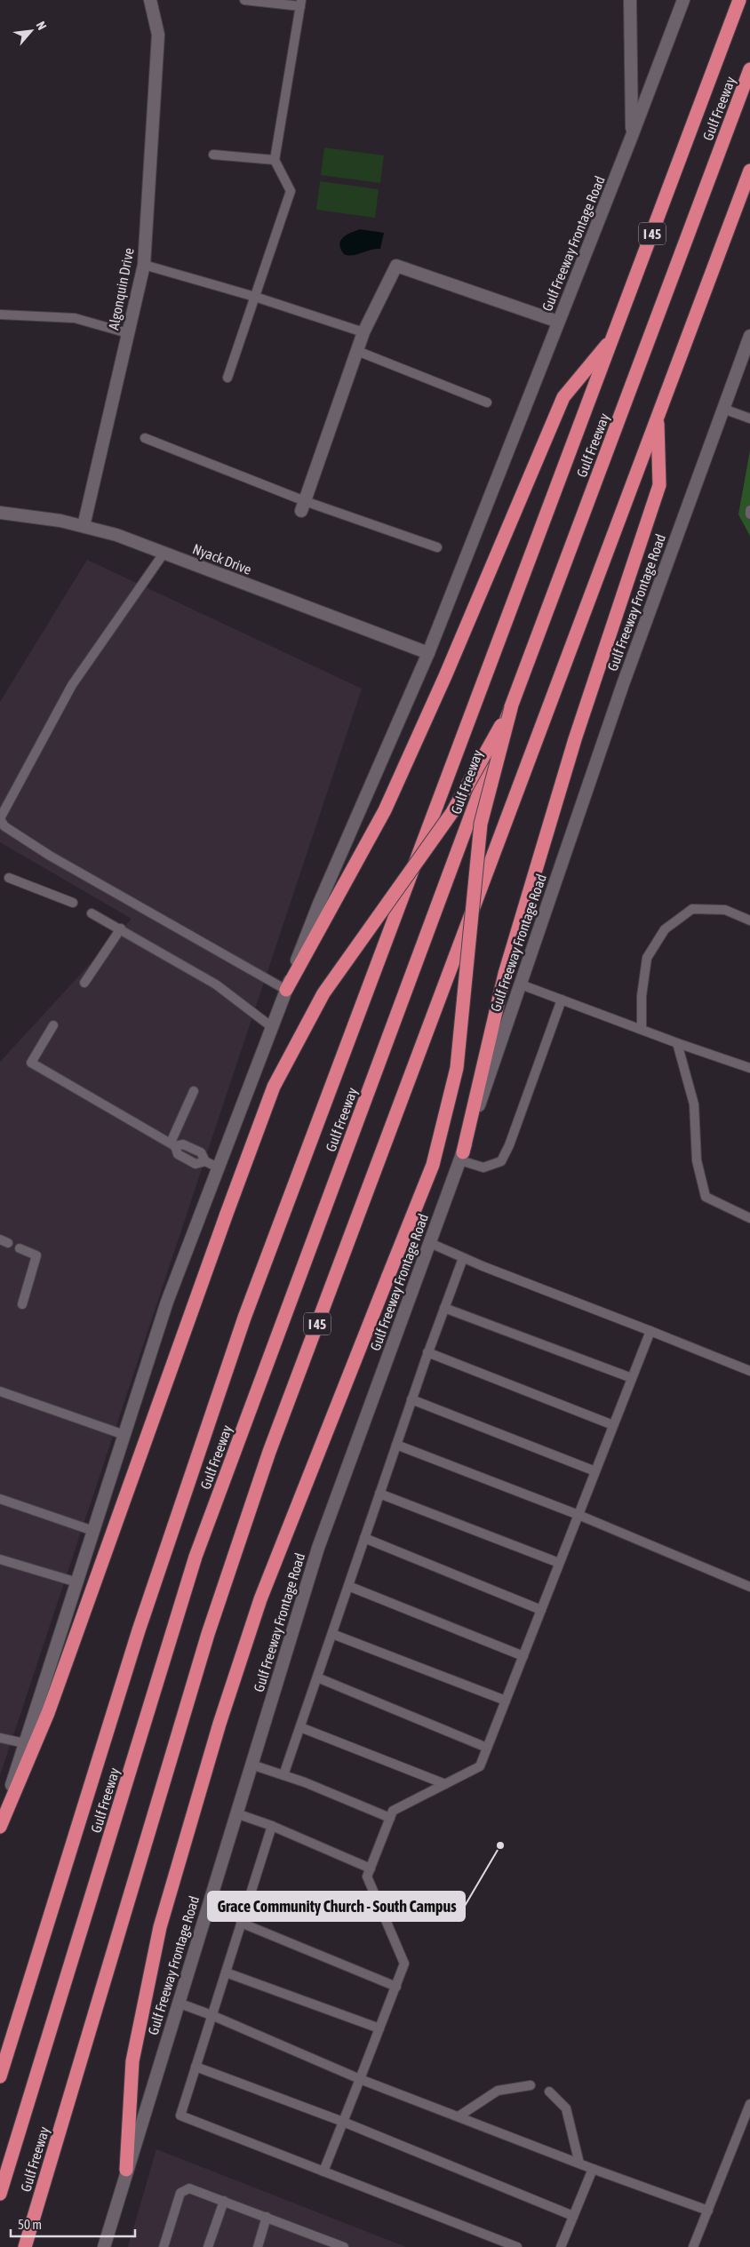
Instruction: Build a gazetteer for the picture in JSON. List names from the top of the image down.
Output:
{
  "streets": {
    "highway": ["Gulf Freeway", "I 45"],
    "main road": ["Gulf Freeway Frontage Road", "Algonquin Drive", "Nyack Drive"]
  },
  "crossings": [
    ["Gulf Freeway Frontage Road", "Nyack Drive"],
    ["Algonquin Drive", "Nyack Drive"]
  ],
  "places": ["Grace Community Church - South Campus"],
  "scale_bar": "50 m",
  "north": "top right"
}
